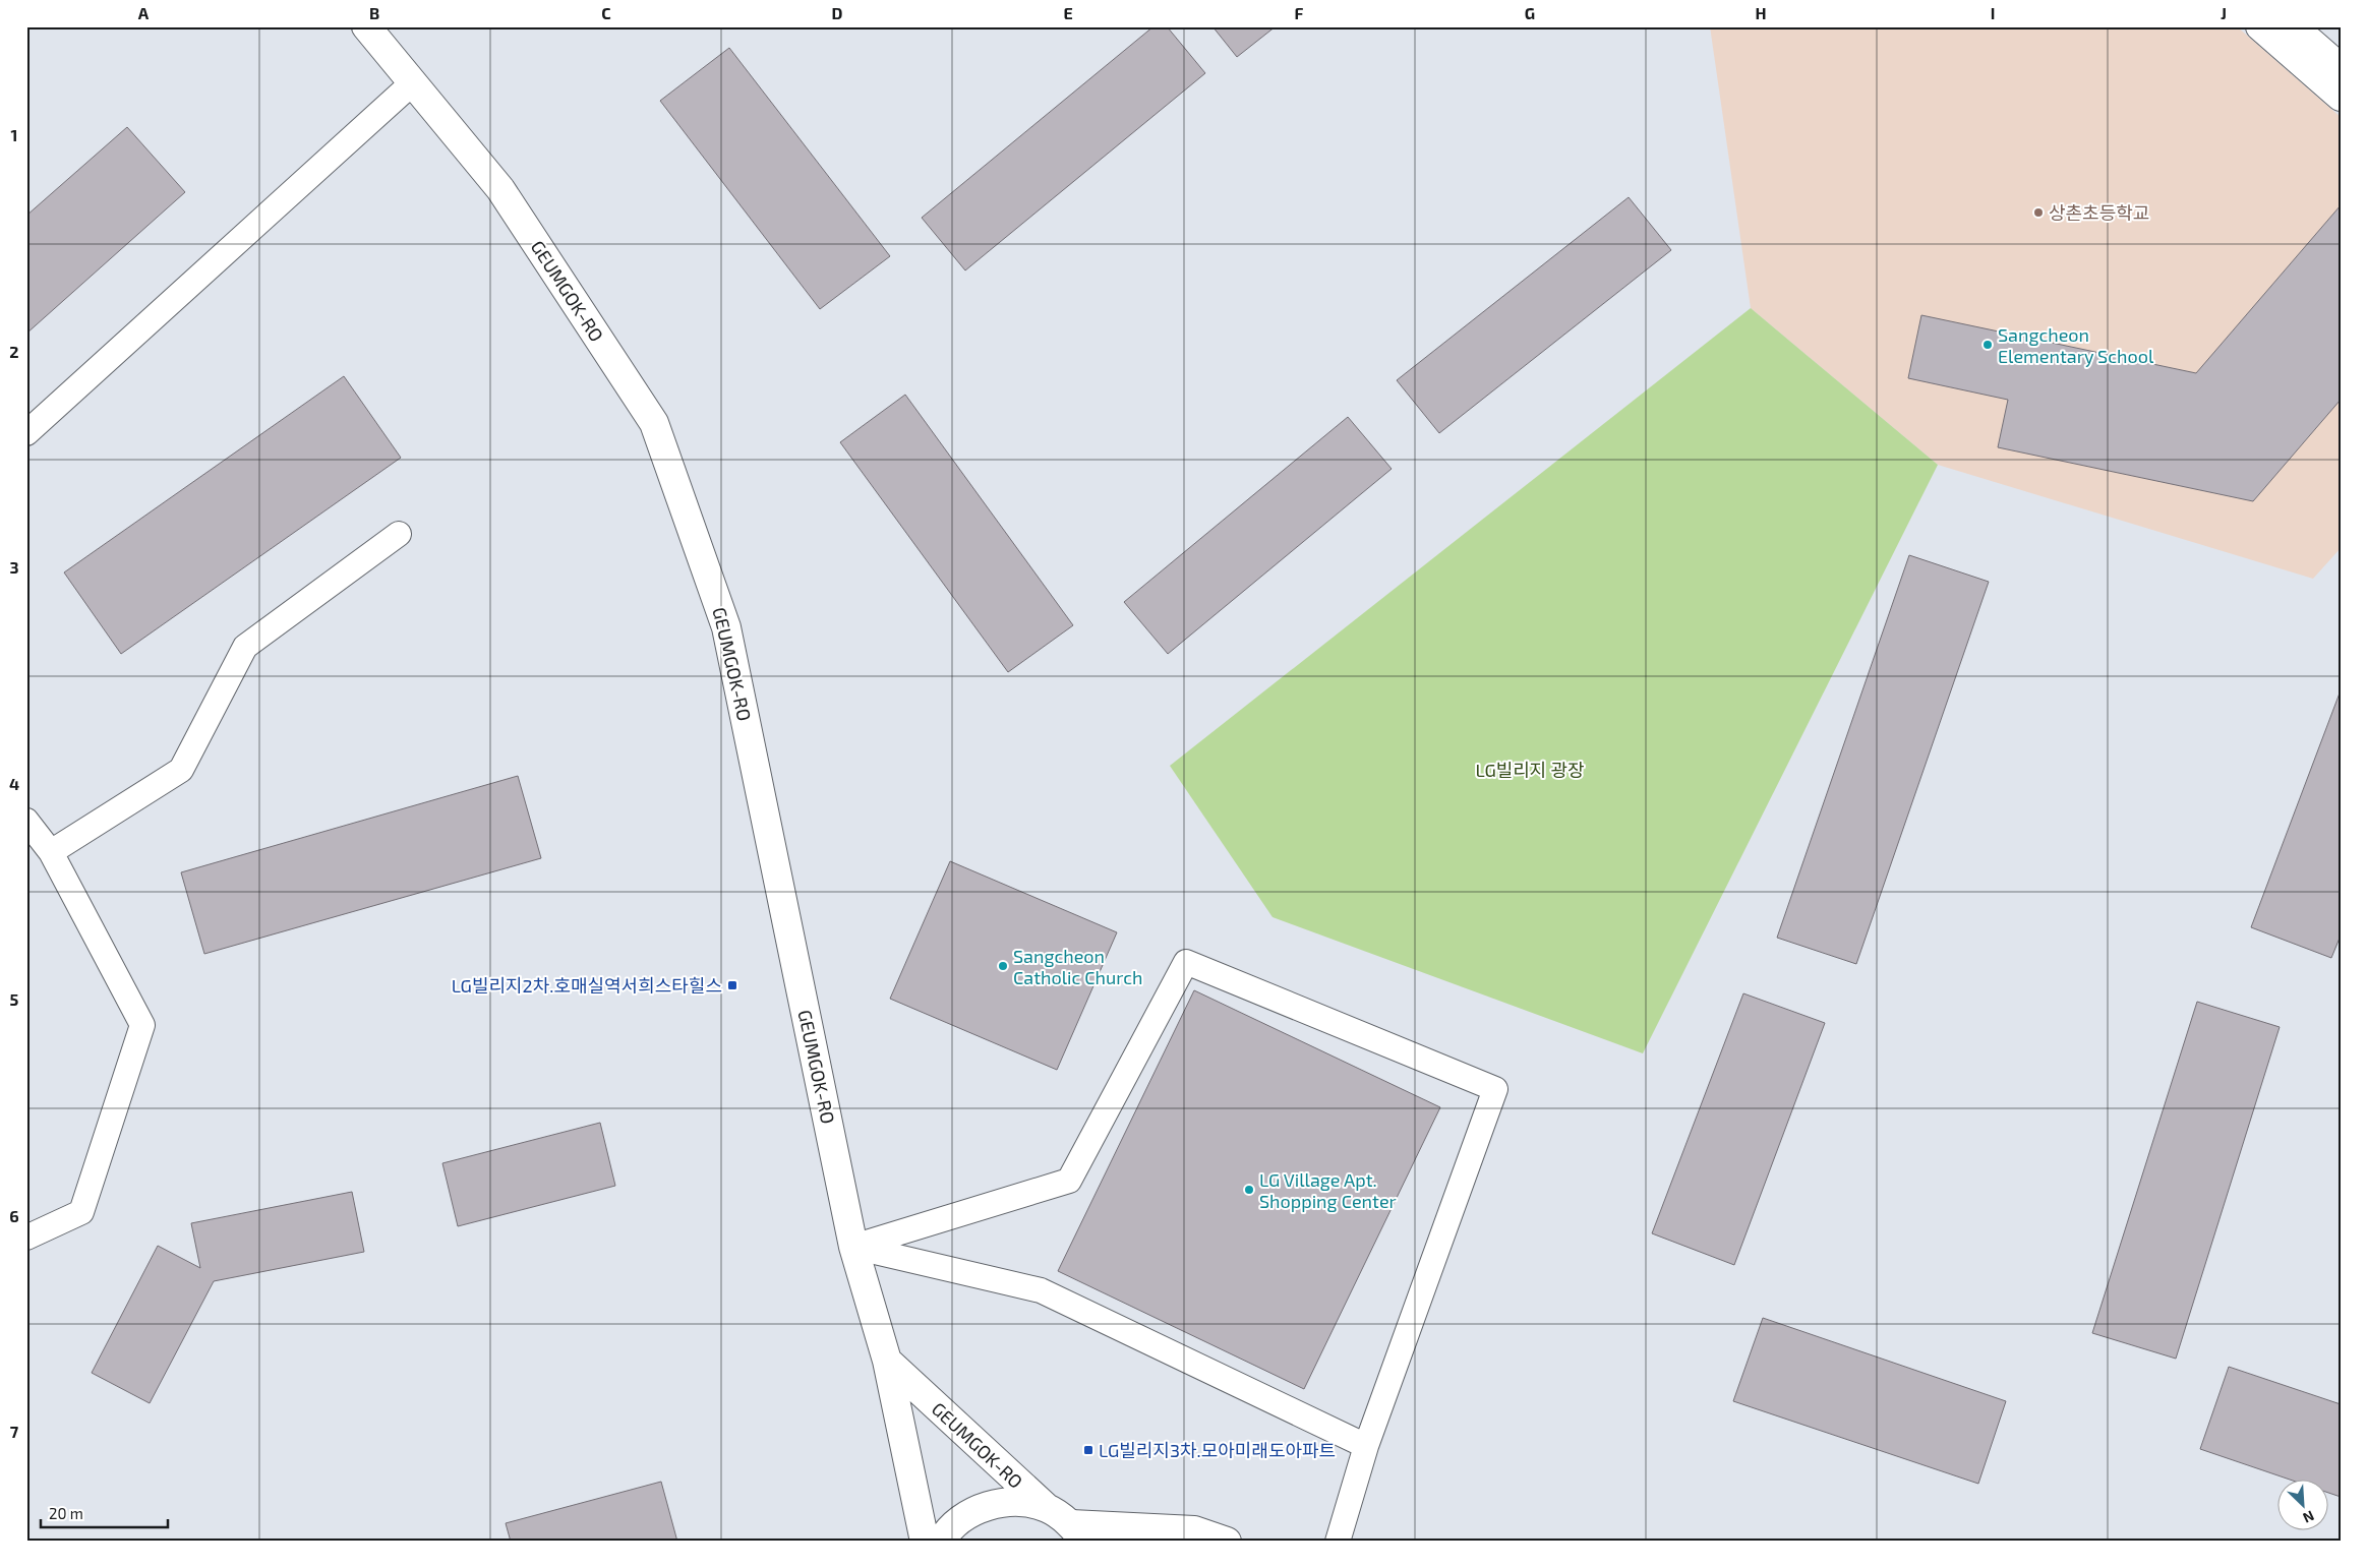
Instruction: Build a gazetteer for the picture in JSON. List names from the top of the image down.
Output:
{
  "streets": {
    "main road": ["GEUMGOK-RO"]
  },
  "parks": ["LG빌리지 광장"],
  "places": {
    "other": [
      "상촌초등학교",
      "Sangcheon Elementary School",
      "Sangcheon Catholic Church",
      "LG Village Apt. Shopping Center"
    ],
    "transit": ["LG빌리지2차.호매실역서희스타힐스", "LG빌리지3차.모아미래도아파트"]
  },
  "scale_bar": "20 m",
  "north": "bottom right",
  "grid": {
    "columns": [
      "A",
      "B",
      "C",
      "D",
      "E",
      "F",
      "G",
      "H",
      "I",
      "J"
    ],
    "rows": [
      "1",
      "2",
      "3",
      "4",
      "5",
      "6",
      "7"
    ]
  }
}
